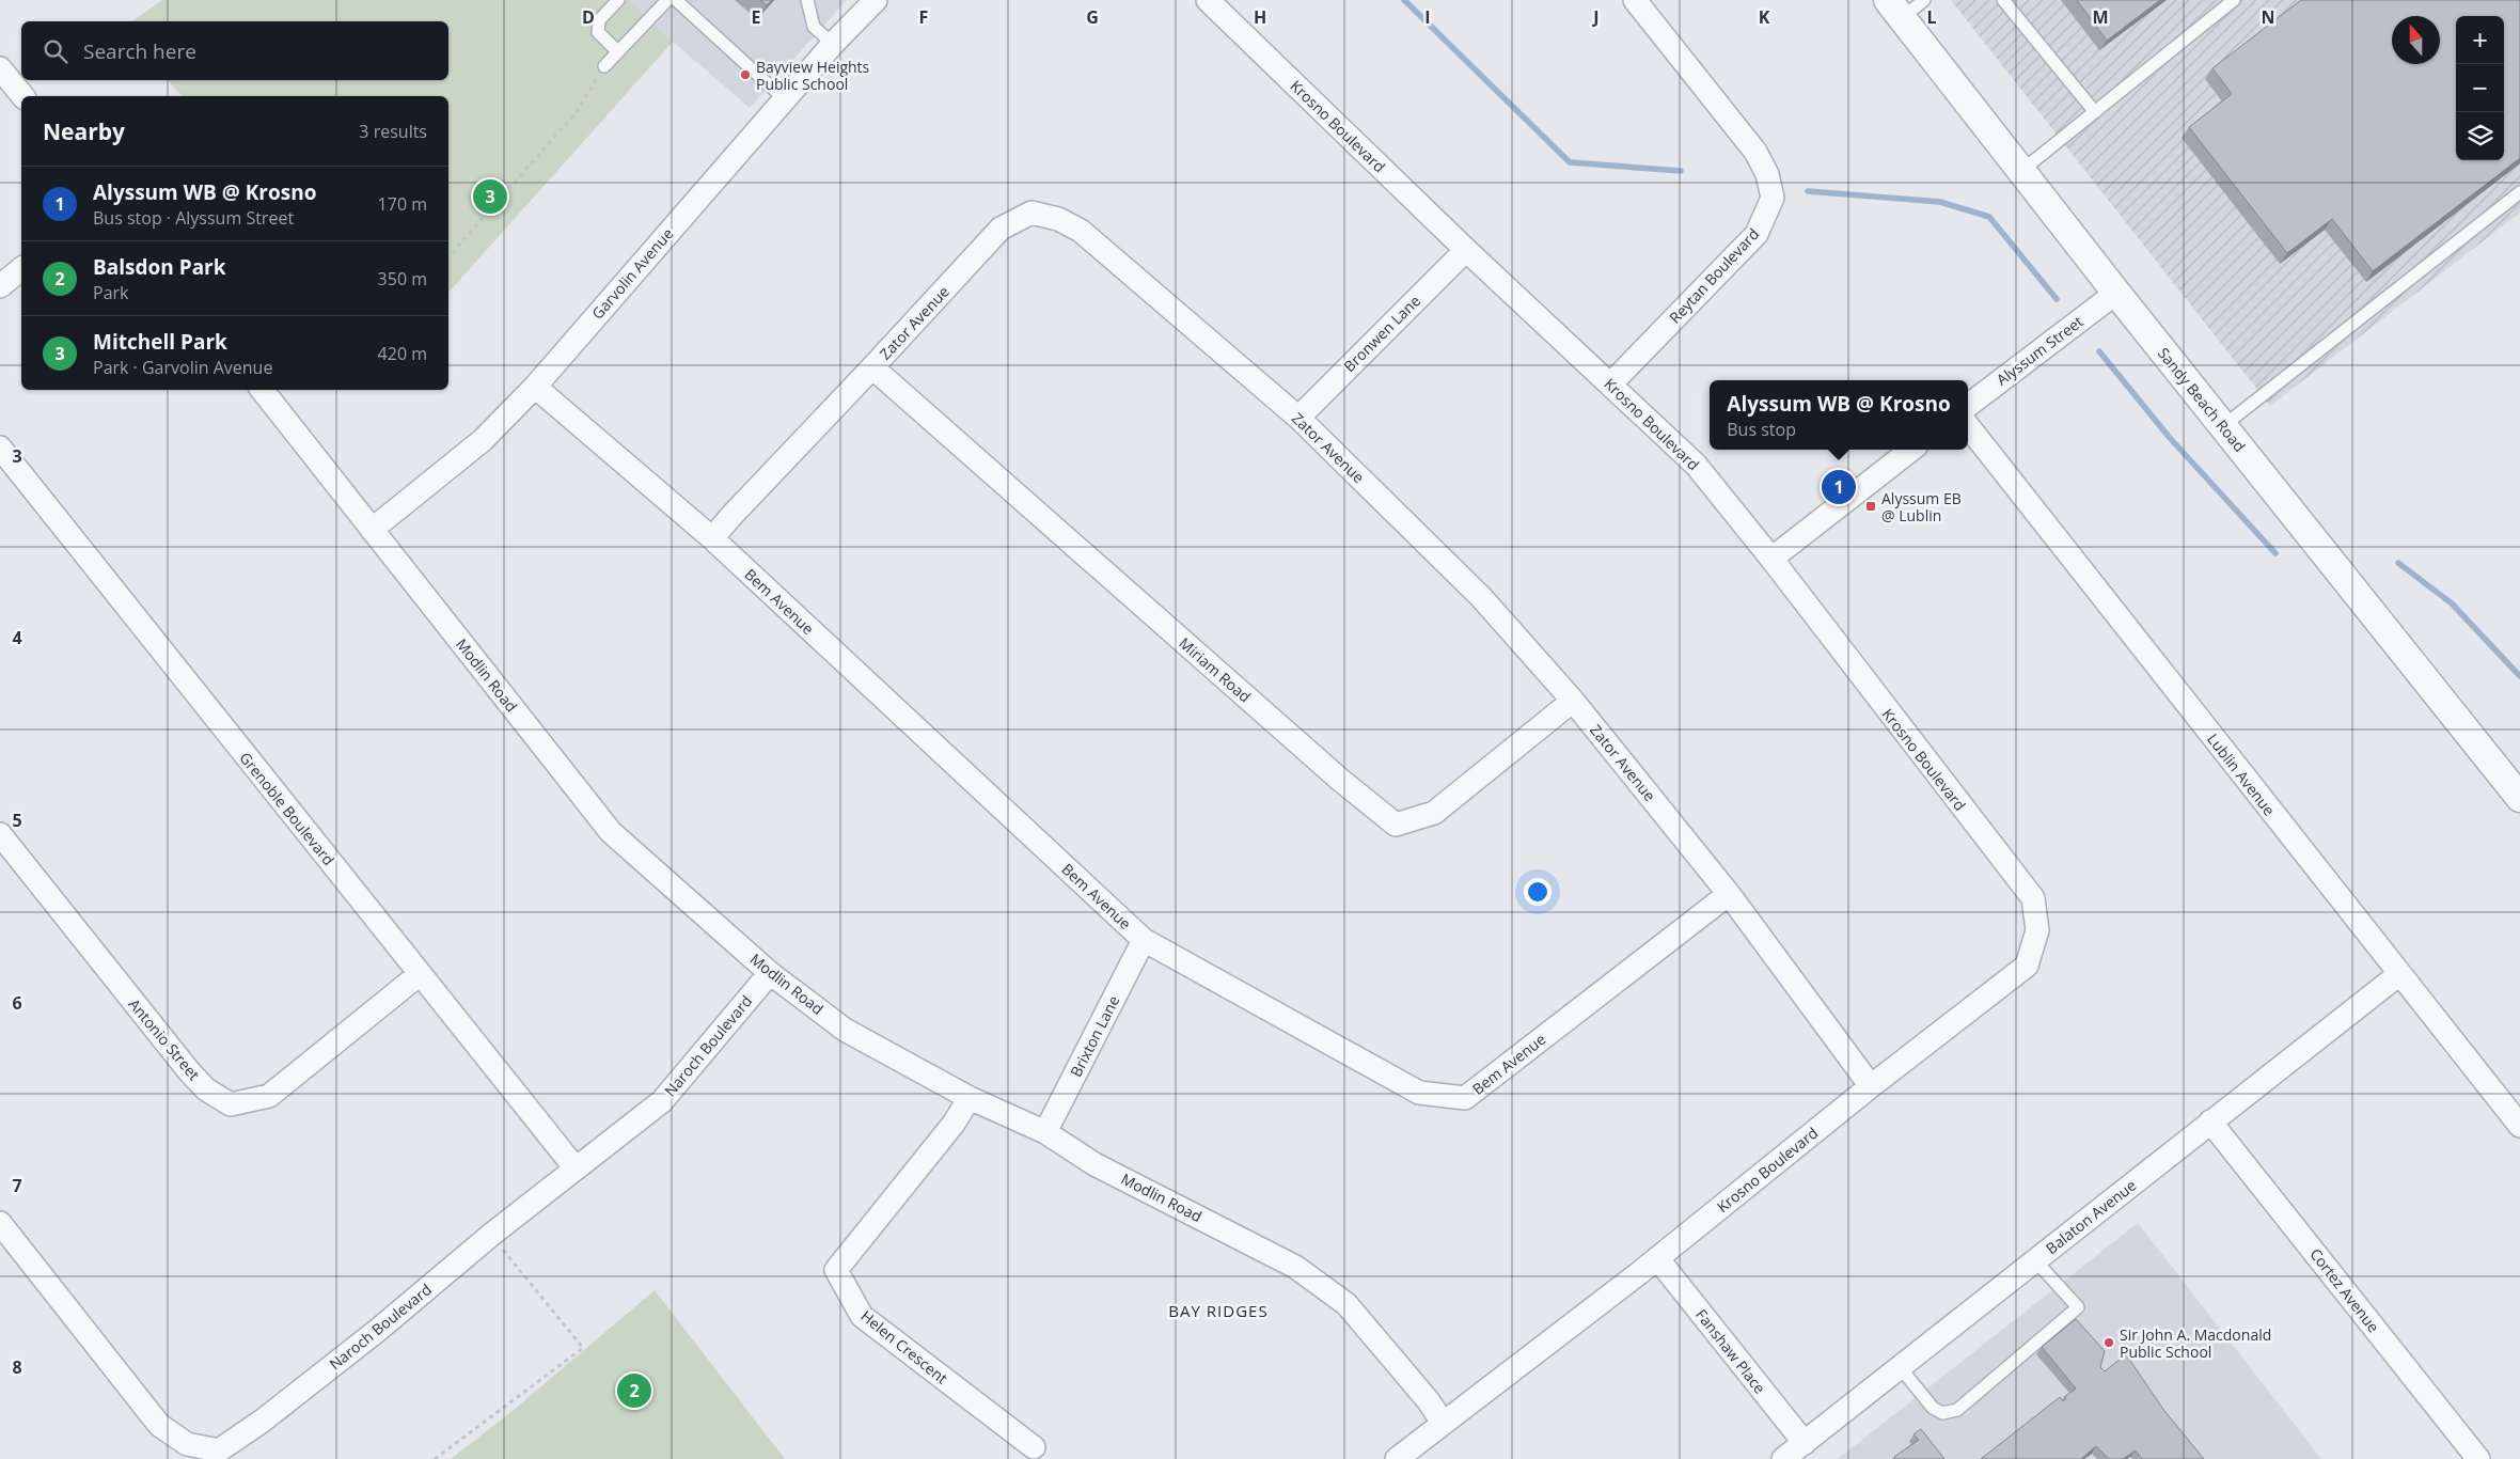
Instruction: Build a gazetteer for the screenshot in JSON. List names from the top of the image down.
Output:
{
  "streets": {
    "street": [
      "Krosno Boulevard",
      "Garvolin Avenue",
      "Reytan Boulevard",
      "Zator Avenue",
      "Bronwen Lane",
      "Alyssum Street",
      "Sandy Beach Road",
      "Bem Avenue",
      "Miriam Road",
      "Modlin Road",
      "Lublin Avenue",
      "Grenoble Boulevard",
      "Brixton Lane",
      "Antonio Street",
      "Naroch Boulevard",
      "Balaton Avenue",
      "Cortez Avenue",
      "Helen Crescent",
      "Fanshaw Place"
    ]
  },
  "crossings": [
    ["Krosno Boulevard", "Reytan Boulevard"],
    ["Krosno Boulevard", "Zator Avenue"],
    ["Krosno Boulevard", "Bronwen Lane"],
    ["Krosno Boulevard", "Modlin Road"],
    ["Krosno Boulevard", "Fanshaw Place"],
    ["Garvolin Avenue", "Bem Avenue"],
    ["Garvolin Avenue", "Modlin Road"],
    ["Zator Avenue", "Bronwen Lane"],
    ["Zator Avenue", "Bem Avenue"],
    ["Zator Avenue", "Miriam Road"],
    ["Alyssum Street", "Sandy Beach Road"],
    ["Bem Avenue", "Brixton Lane"],
    ["Modlin Road", "Brixton Lane"],
    ["Modlin Road", "Naroch Boulevard"],
    ["Modlin Road", "Helen Crescent"],
    ["Lublin Avenue", "Balaton Avenue"],
    ["Grenoble Boulevard", "Antonio Street"],
    ["Grenoble Boulevard", "Naroch Boulevard"],
    ["Balaton Avenue", "Cortez Avenue"],
    ["Balaton Avenue", "Fanshaw Place"]
  ],
  "districts": ["BAY RIDGES"],
  "places": {
    "other": ["Bayview Heights Public School", "Sir John A. Macdonald Public School"],
    "transit": ["Alyssum EB @ Lublin"]
  },
  "north": "top",
  "page": {
    "map_buttons": ["+", "−"],
    "search": "Search here",
    "heading": ["Nearby", "3 results"],
    "list": [
      {
        "mark": "1",
        "name": "Alyssum WB @ Krosno",
        "note": "Bus stop · Alyssum Street",
        "value": "170 m"
      },
      {
        "mark": "2",
        "name": "Balsdon Park",
        "note": "Park",
        "value": "350 m"
      },
      {
        "mark": "3",
        "name": "Mitchell Park",
        "note": "Park · Garvolin Avenue",
        "value": "420 m"
      }
    ],
    "pins": ["3", "1", "2"],
    "popup": ["Alyssum WB @ Krosno", "Bus stop"]
  },
  "grid": {
    "columns": [
      "D",
      "E",
      "F",
      "G",
      "H",
      "I",
      "J",
      "K",
      "L",
      "M",
      "N"
    ],
    "rows": [
      "3",
      "4",
      "5",
      "6",
      "7",
      "8"
    ]
  }
}
